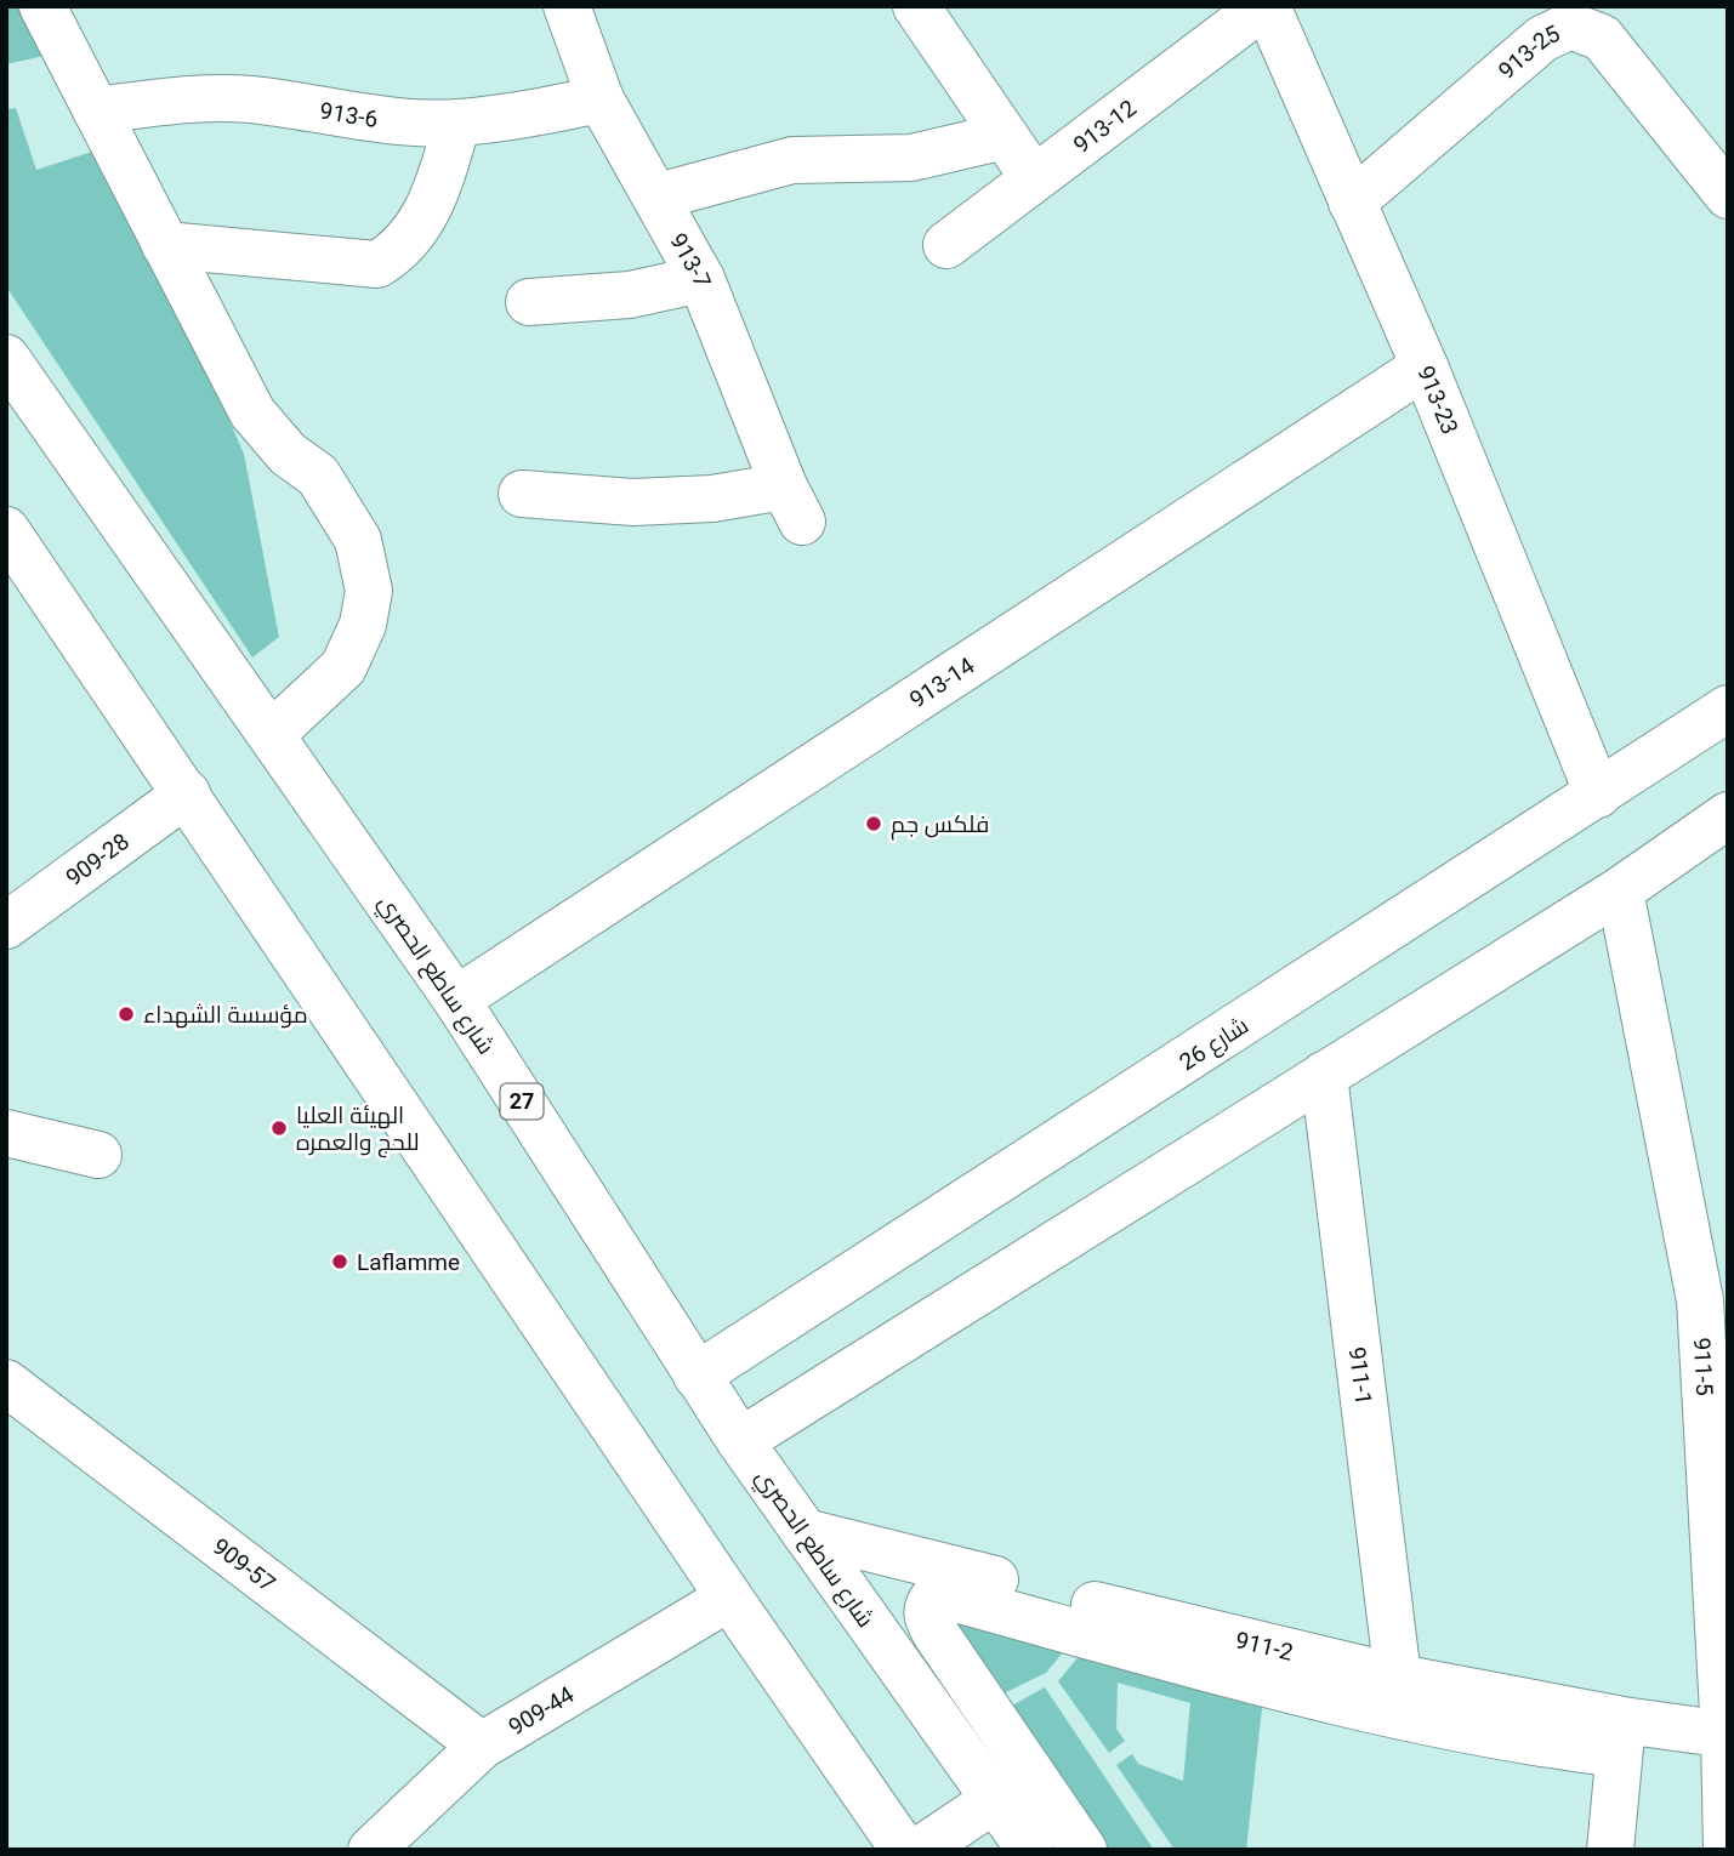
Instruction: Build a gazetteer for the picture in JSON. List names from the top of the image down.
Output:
{
  "streets": {
    "street": [
      "913-25",
      "913-6",
      "913-12",
      "913-7",
      "913-23",
      "913-14",
      "909-28",
      "شارع ساطع الحصري",
      "شارع 26",
      "27",
      "911-5",
      "911-1",
      "909-57",
      "911-2",
      "909-44"
    ]
  },
  "crossings": [
    ["913-25", "913-23"],
    ["913-6", "913-7"],
    ["913-12", "913-23"],
    ["913-23", "913-14"],
    ["913-23", "شارع 26"],
    ["913-14", "شارع ساطع الحصري"],
    ["شارع ساطع الحصري", "شارع 26"],
    ["شارع ساطع الحصري", "911-2"],
    ["911-5", "911-2"],
    ["911-1", "911-2"],
    ["909-57", "909-44"]
  ],
  "places": [
    "فلكس جم",
    "مؤسسة الشهداء",
    "الهيئة العليا للحج والعمره",
    "Laflamme"
  ]
}
